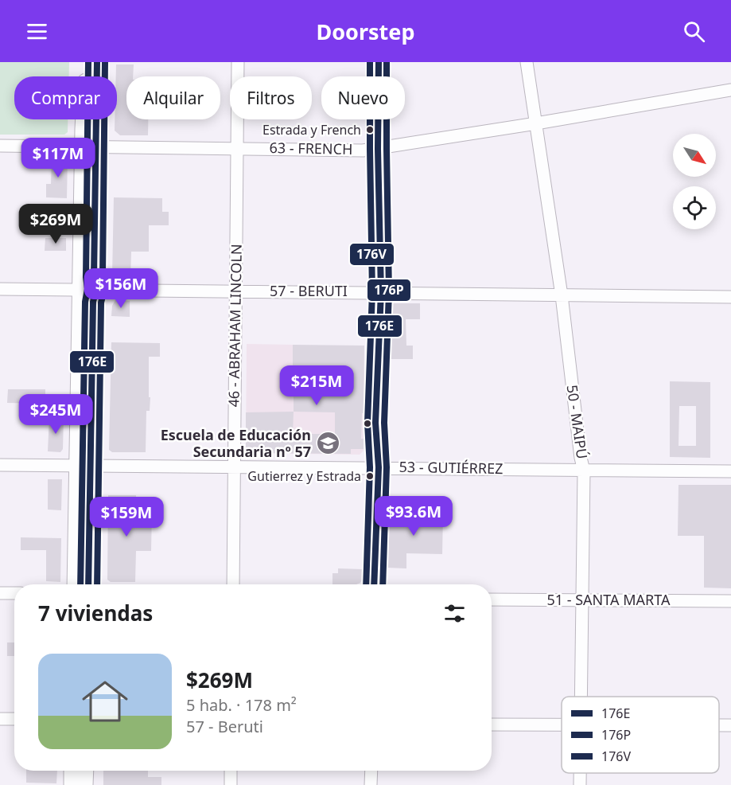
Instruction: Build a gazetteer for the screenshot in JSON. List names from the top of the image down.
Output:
{
  "streets": {
    "street": [
      "63 - FRENCH",
      "57 - BERUTI",
      "46 - ABRAHAM LINCOLN",
      "50 - MAIPÚ",
      "53 - GUTIÉRREZ",
      "51 - SANTA MARTA"
    ]
  },
  "crossings": [
    ["63 - FRENCH", "46 - ABRAHAM LINCOLN"],
    ["63 - FRENCH", "50 - MAIPÚ"],
    ["57 - BERUTI", "46 - ABRAHAM LINCOLN"],
    ["57 - BERUTI", "50 - MAIPÚ"],
    ["46 - ABRAHAM LINCOLN", "53 - GUTIÉRREZ"],
    ["50 - MAIPÚ", "53 - GUTIÉRREZ"],
    ["50 - MAIPÚ", "51 - SANTA MARTA"]
  ],
  "places": {
    "other": ["Estrada y French", "Gutierrez y Estrada"],
    "school or university": ["Escuela de Educación Secundaria nº 57"]
  },
  "lines": ["transit line 176E", "transit line 176P", "transit line 176V"],
  "legend": ["176E", "176P", "176V"],
  "north": "bottom right",
  "page": {
    "header": "Doorstep",
    "chip": [
      "Comprar",
      "Alquilar",
      "Filtros",
      "Nuevo"
    ],
    "price": [
      "$117M",
      "$269M",
      "$156M",
      "$215M",
      "$245M",
      "$93.6M",
      "$159M"
    ],
    "heading": "7 viviendas",
    "list": [
      {
        "name": "$269M",
        "note": "5 hab. · 178 m² · 57 - Beruti"
      }
    ]
  }
}
